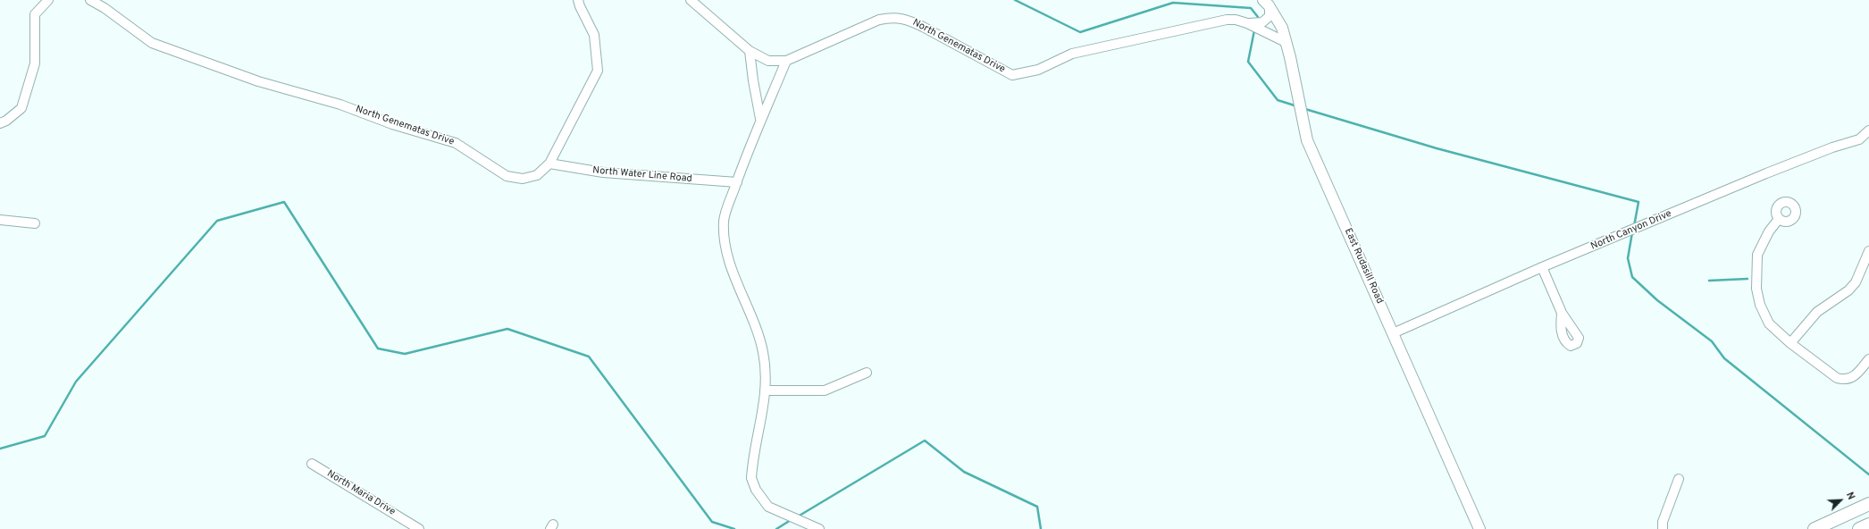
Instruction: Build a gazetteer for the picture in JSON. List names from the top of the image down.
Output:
{
  "streets": {
    "street": [
      "North Genematas Drive",
      "North Water Line Road",
      "North Canyon Drive",
      "East Rudasill Road",
      "North Maria Drive"
    ]
  },
  "crossings": [
    ["North Genematas Drive", "North Water Line Road"],
    ["North Genematas Drive", "East Rudasill Road"],
    ["North Canyon Drive", "East Rudasill Road"]
  ],
  "north": "top right"
}
